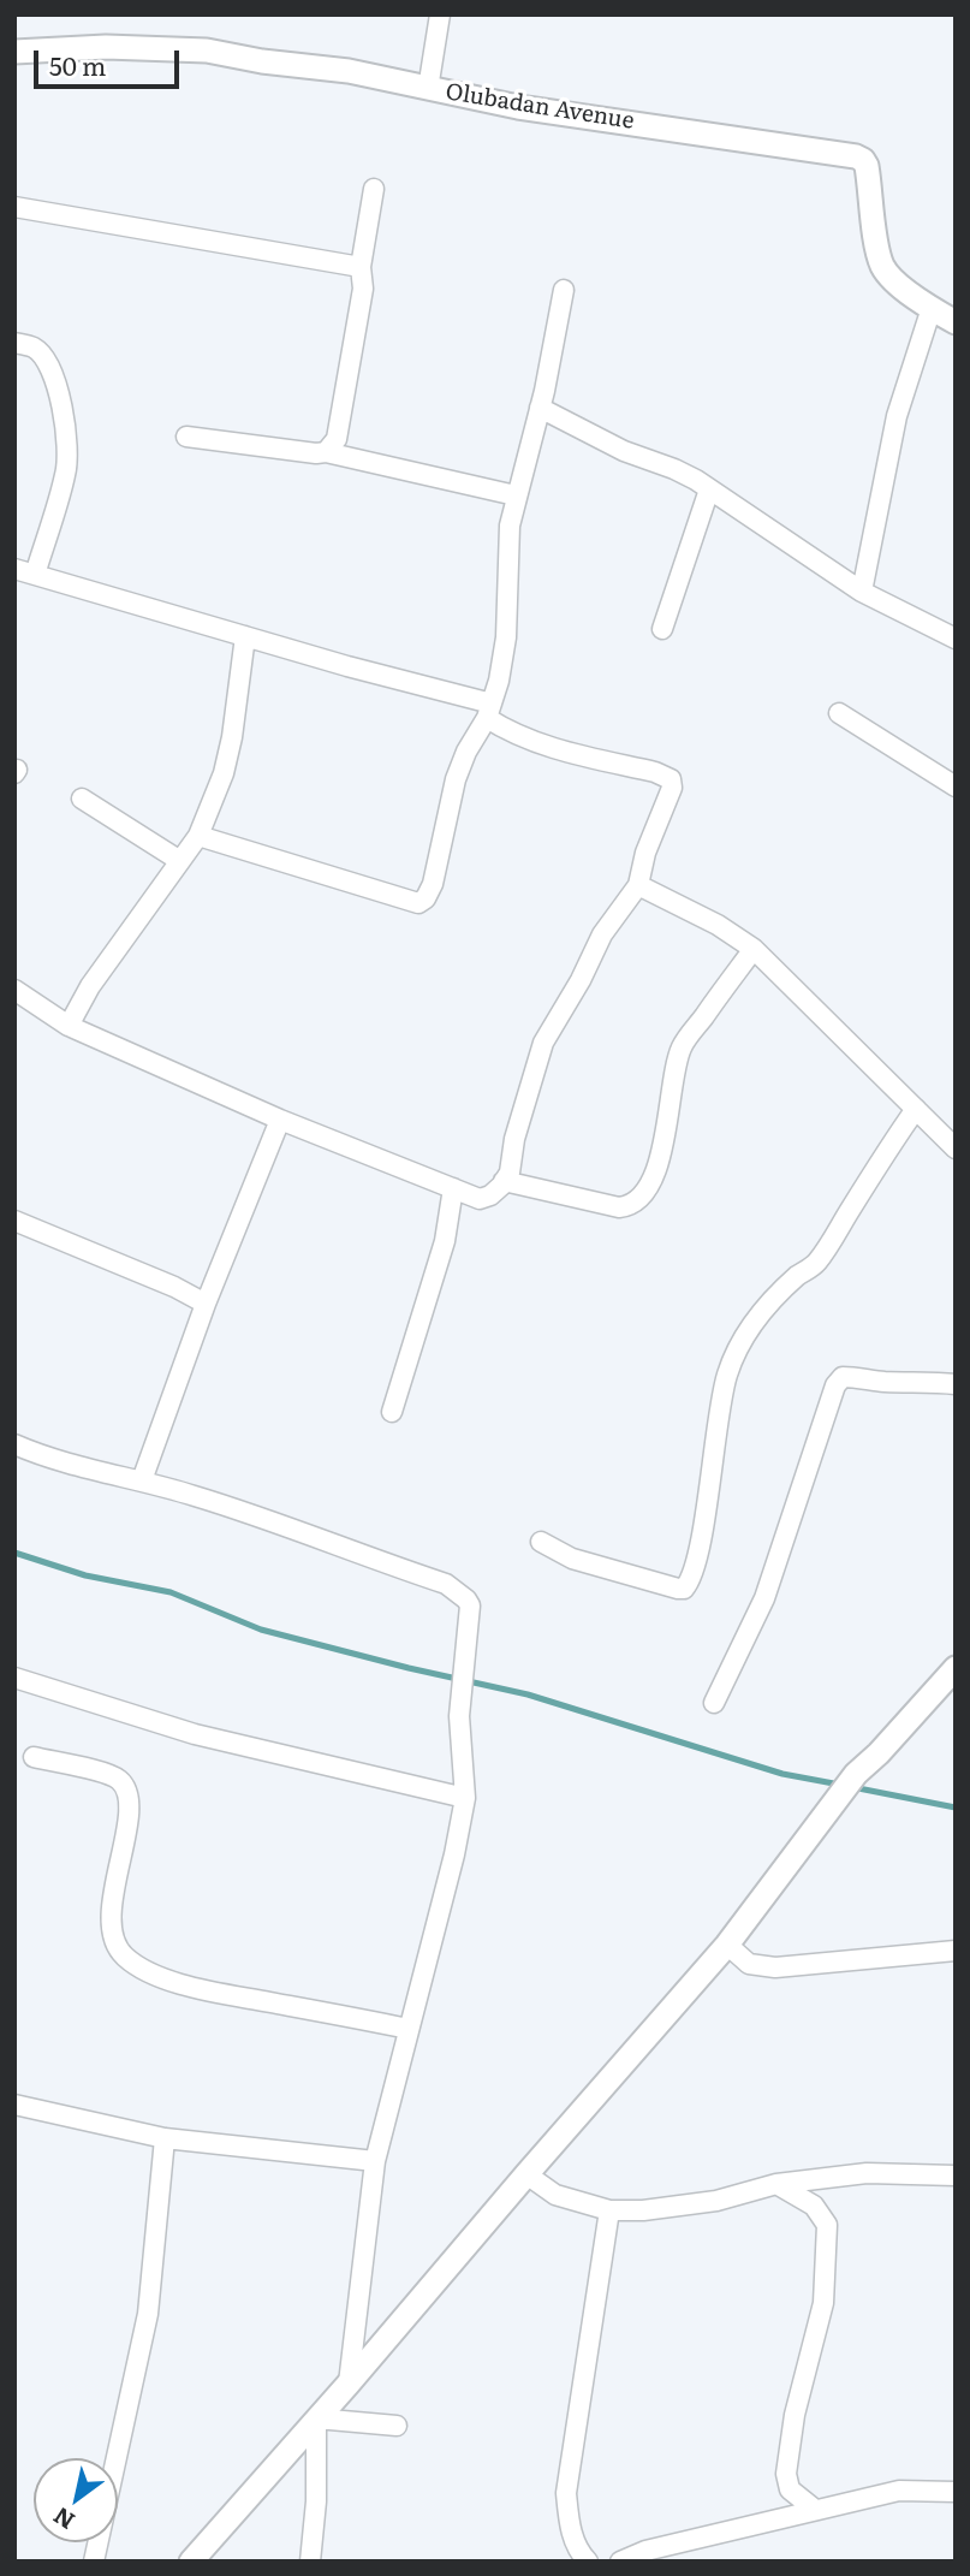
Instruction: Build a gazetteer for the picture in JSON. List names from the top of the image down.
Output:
{
  "streets": {
    "street": ["Olubadan Avenue"]
  },
  "scale_bar": "50 m",
  "north": "bottom left"
}
